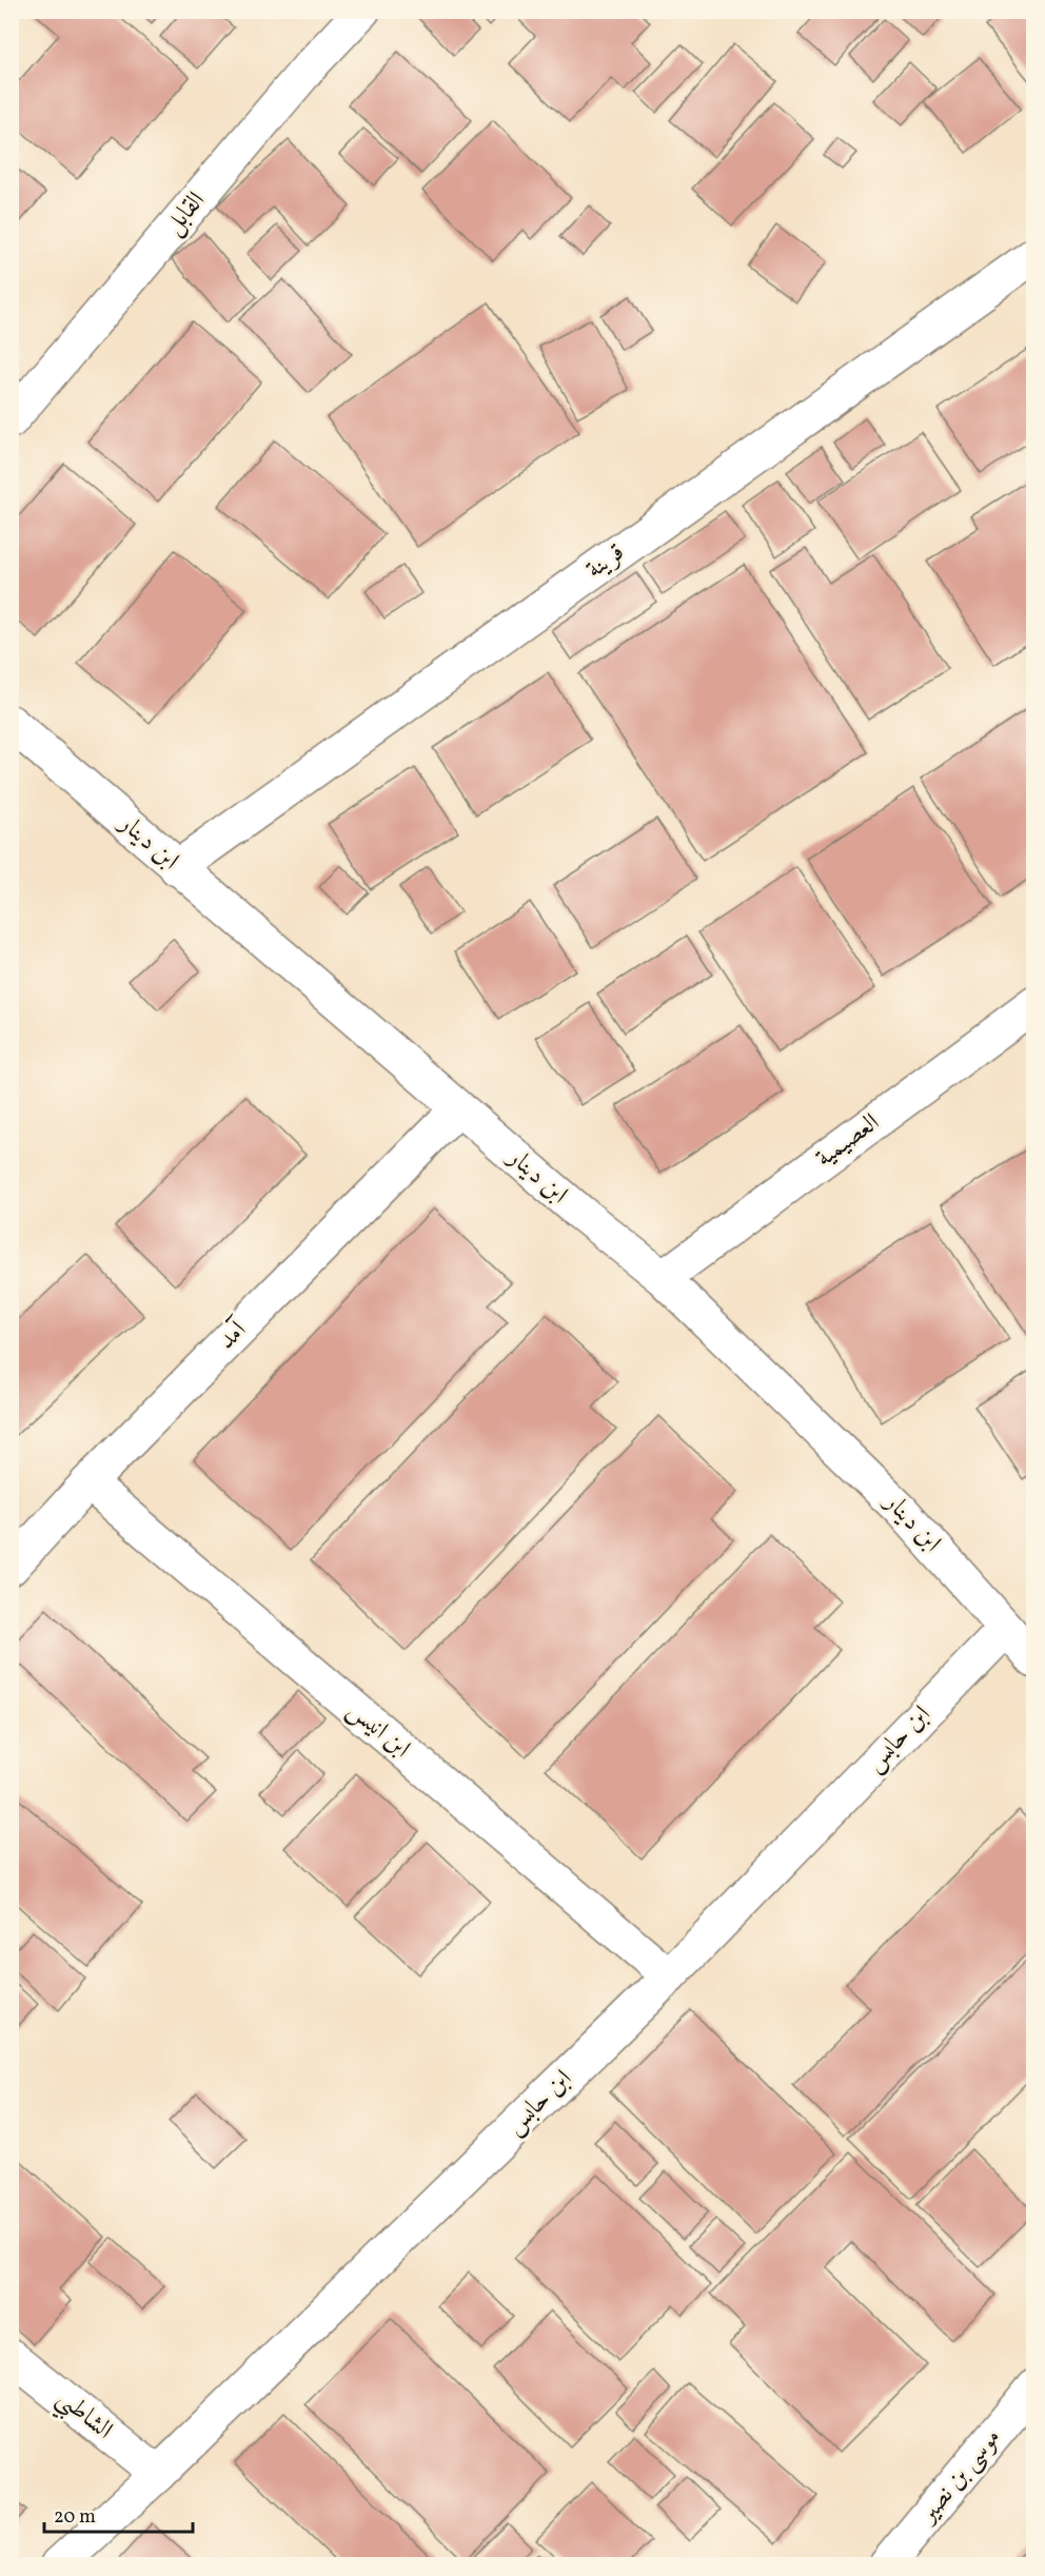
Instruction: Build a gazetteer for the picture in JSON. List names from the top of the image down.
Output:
{
  "streets": {
    "street": [
      "القابل",
      "قرينة",
      "ابن دينار",
      "العصيمية",
      "آمد",
      "ابن انيس",
      "ابن حابس",
      "الشاطبي",
      "موسى بن نصير"
    ]
  },
  "crossings": [
    ["قرينة", "ابن دينار"],
    ["ابن دينار", "العصيمية"],
    ["ابن دينار", "آمد"],
    ["ابن دينار", "ابن حابس"],
    ["آمد", "ابن انيس"],
    ["ابن انيس", "ابن حابس"],
    ["ابن حابس", "الشاطبي"]
  ],
  "scale_bar": "20 m"
}
